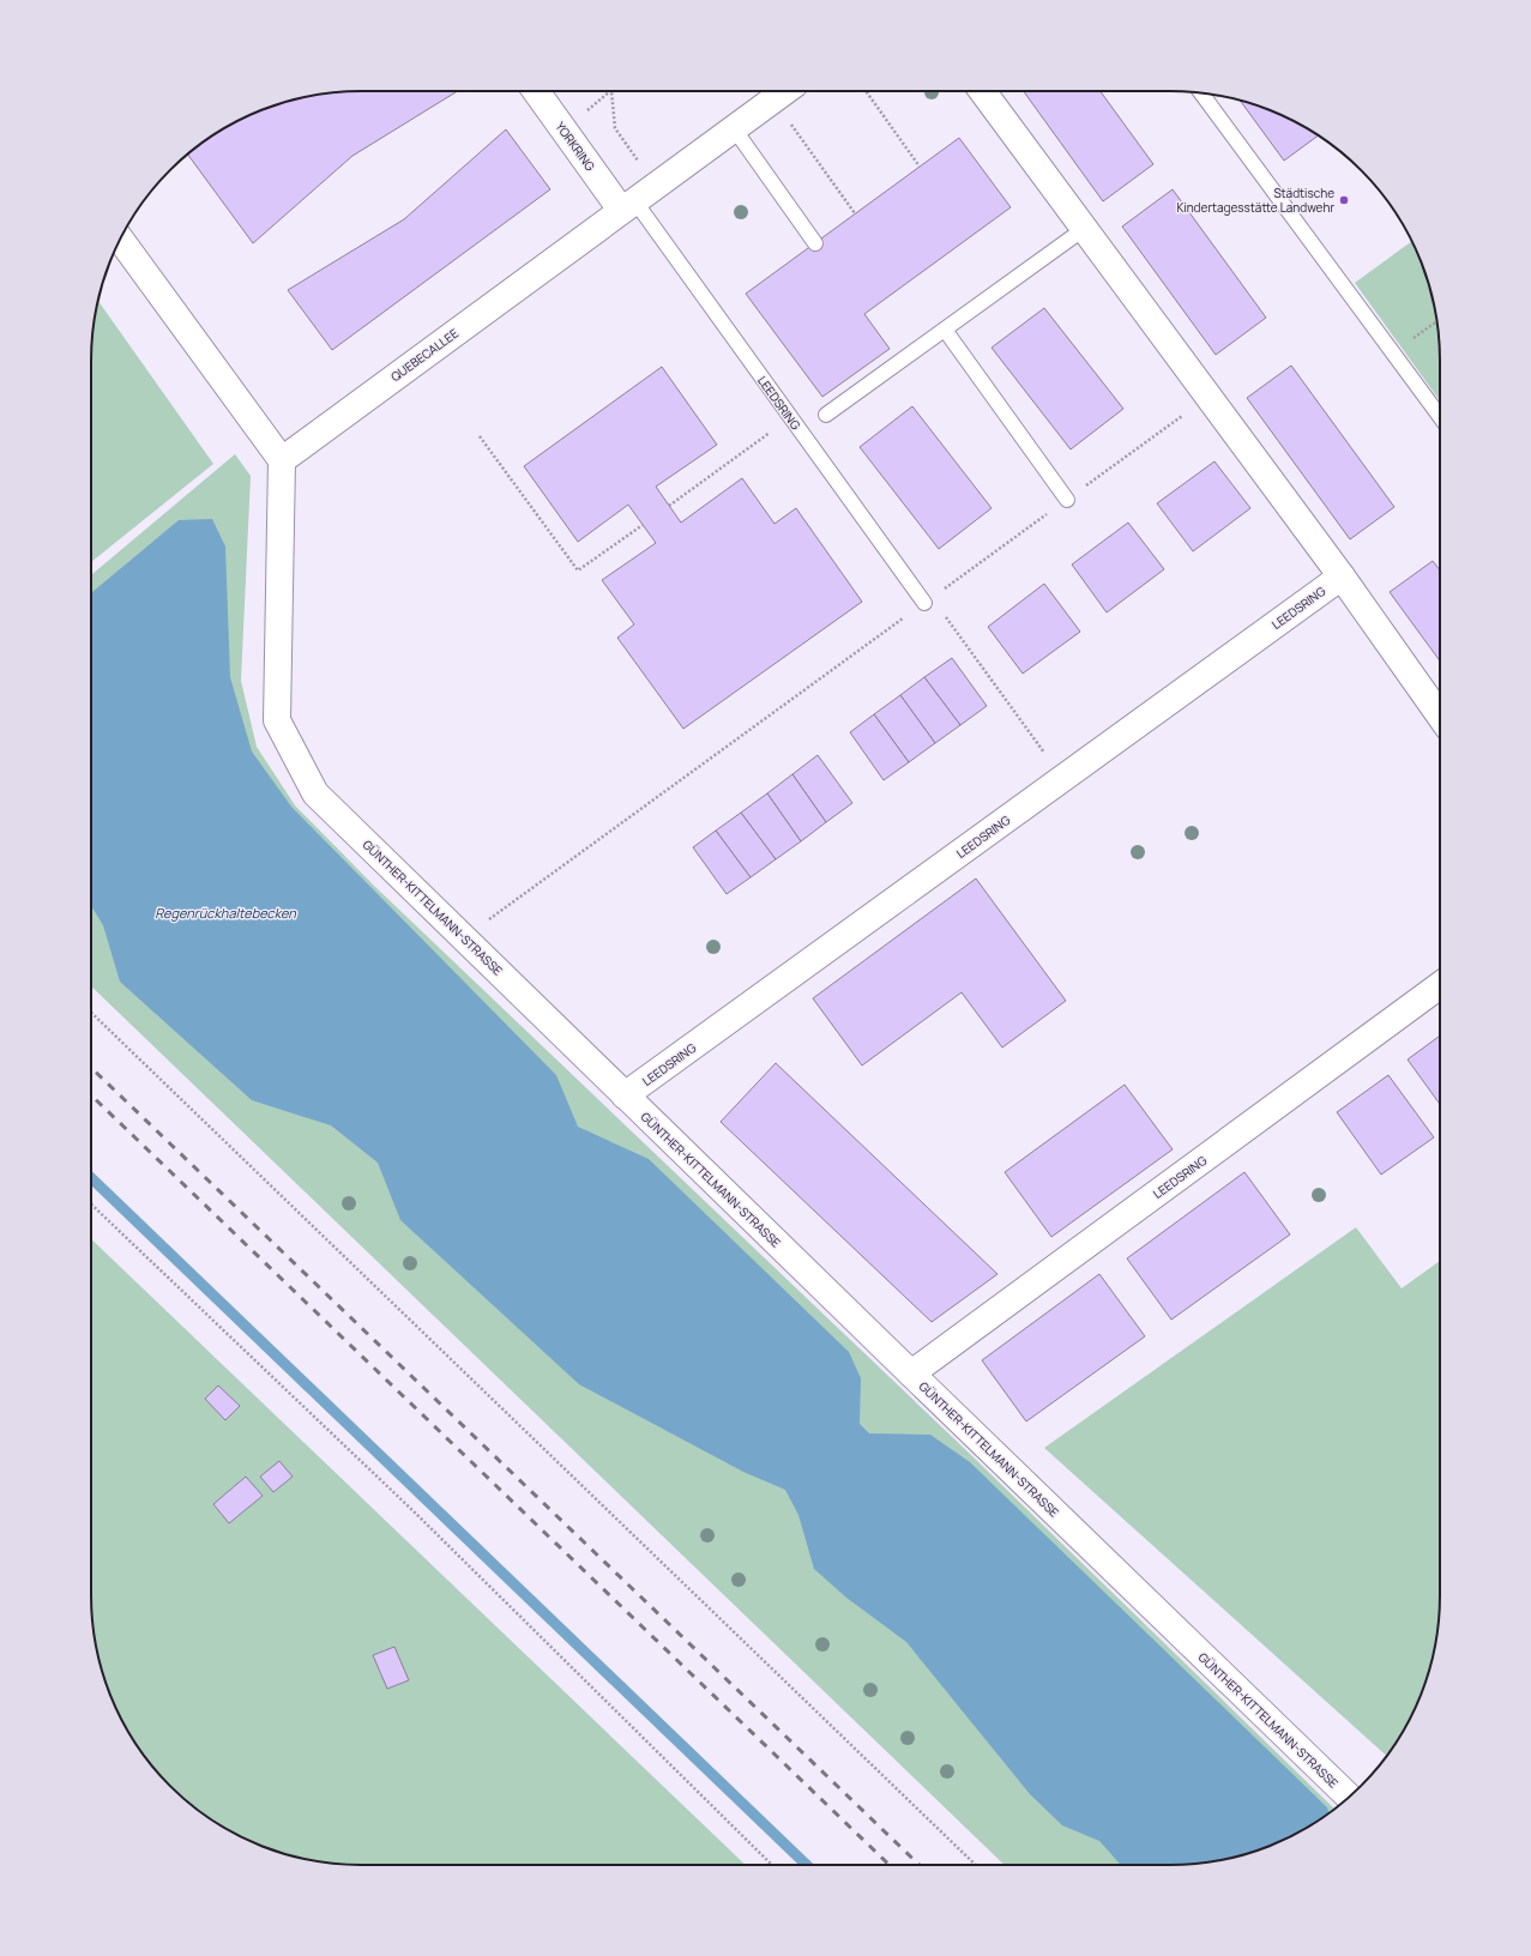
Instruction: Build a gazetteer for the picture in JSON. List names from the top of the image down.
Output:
{
  "streets": {
    "street": [
      "YORKRING",
      "QUEBECALLEE",
      "LEEDSRING",
      "GÜNTHER-KITTELMANN-STRASSE"
    ]
  },
  "crossings": [
    ["YORKRING", "QUEBECALLEE"],
    ["YORKRING", "LEEDSRING"],
    ["QUEBECALLEE", "LEEDSRING"],
    ["QUEBECALLEE", "GÜNTHER-KITTELMANN-STRASSE"],
    ["LEEDSRING", "GÜNTHER-KITTELMANN-STRASSE"]
  ],
  "water": ["Regenrückhaltebecken"],
  "places": ["Städtische Kindertagesstätte Landwehr"]
}
